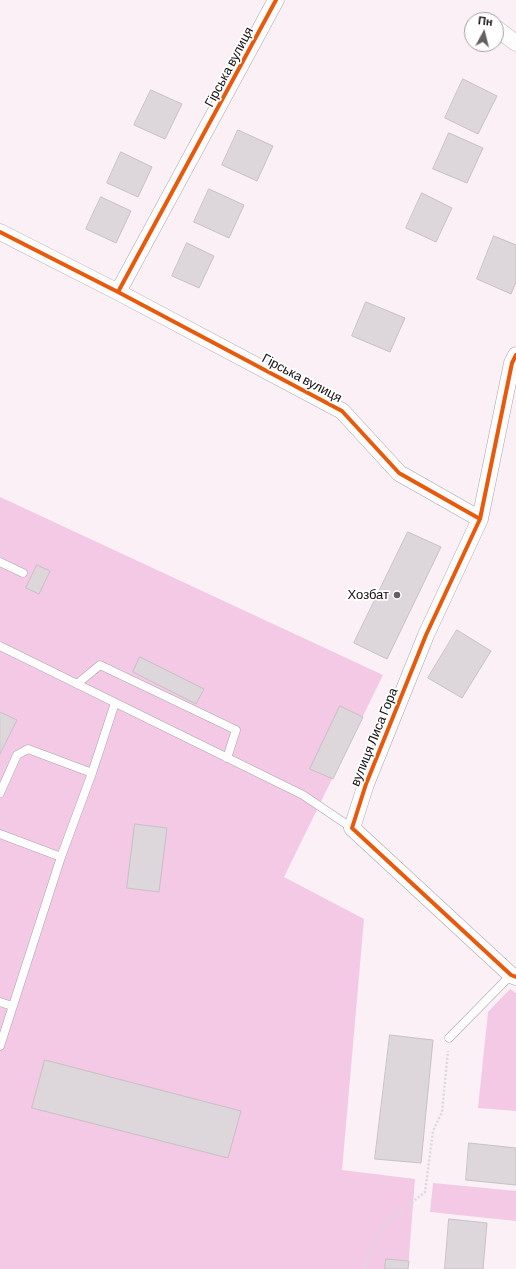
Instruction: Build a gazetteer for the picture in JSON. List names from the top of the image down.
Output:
{
  "streets": {
    "street": ["Гірська вулиця", "вулиця Лиса Гора"]
  },
  "crossings": [
    ["Гірська вулиця", "вулиця Лиса Гора"]
  ],
  "places": ["Хозбат"],
  "north": "top"
}
